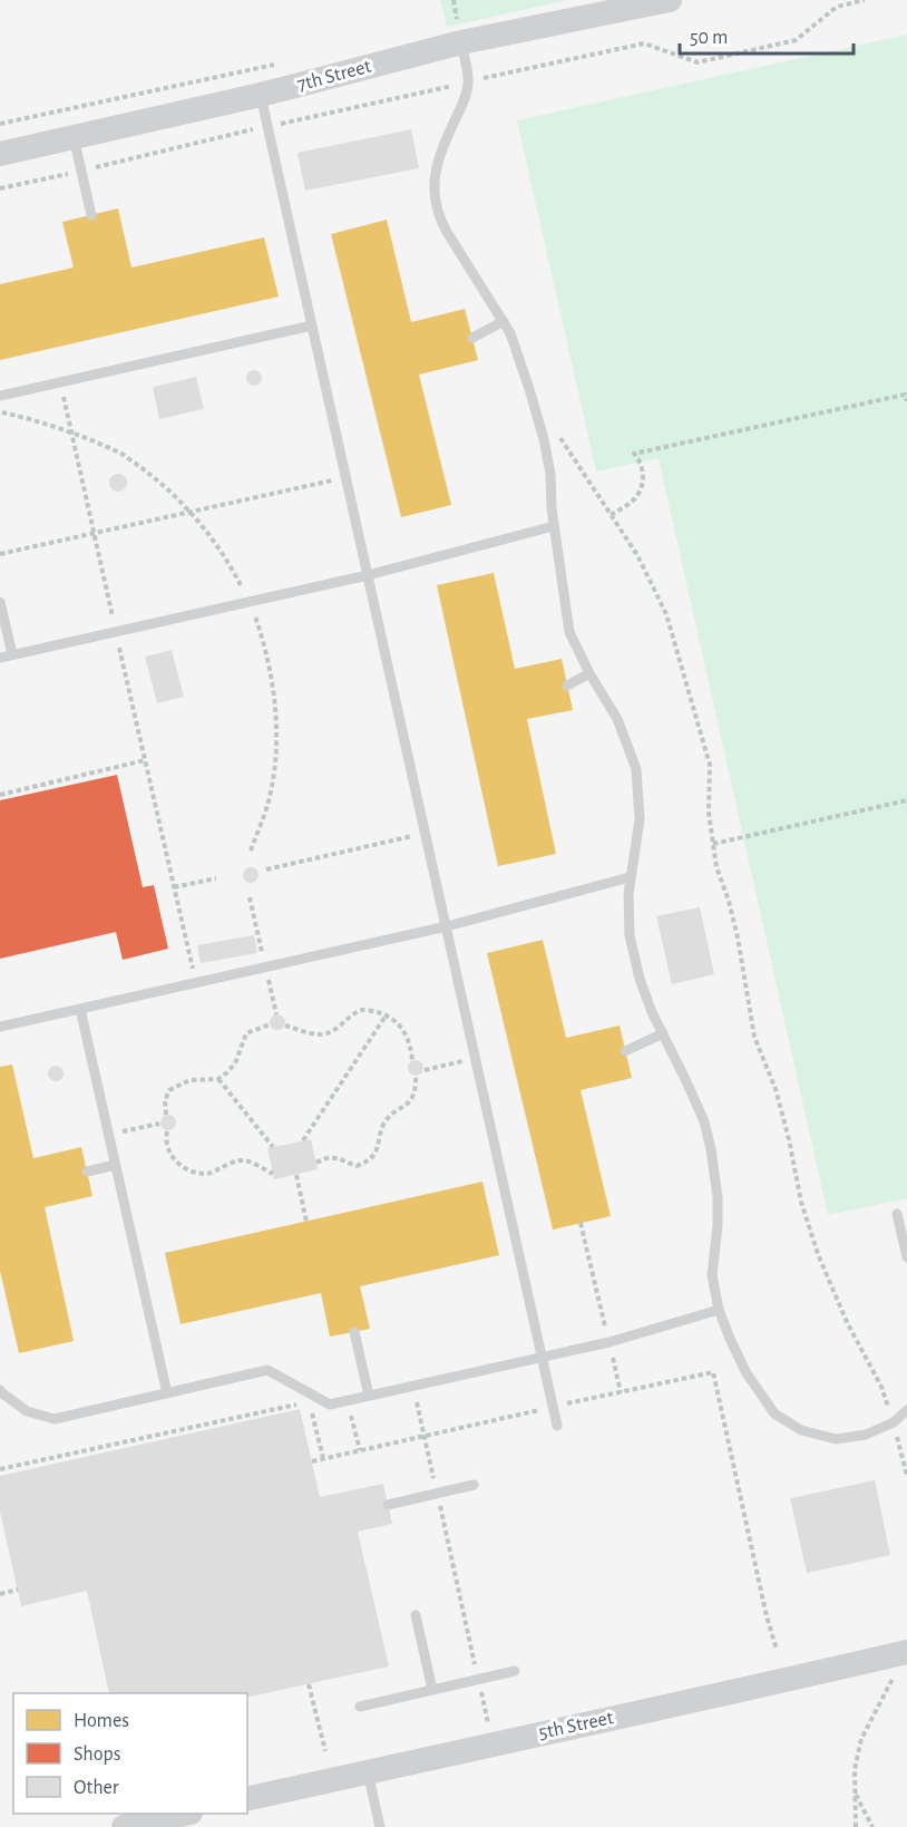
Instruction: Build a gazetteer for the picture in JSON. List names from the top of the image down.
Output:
{
  "streets": {
    "street": ["7th Street", "5th Street"]
  },
  "legend": ["Homes", "Shops", "Other"],
  "scale_bar": "50 m"
}
